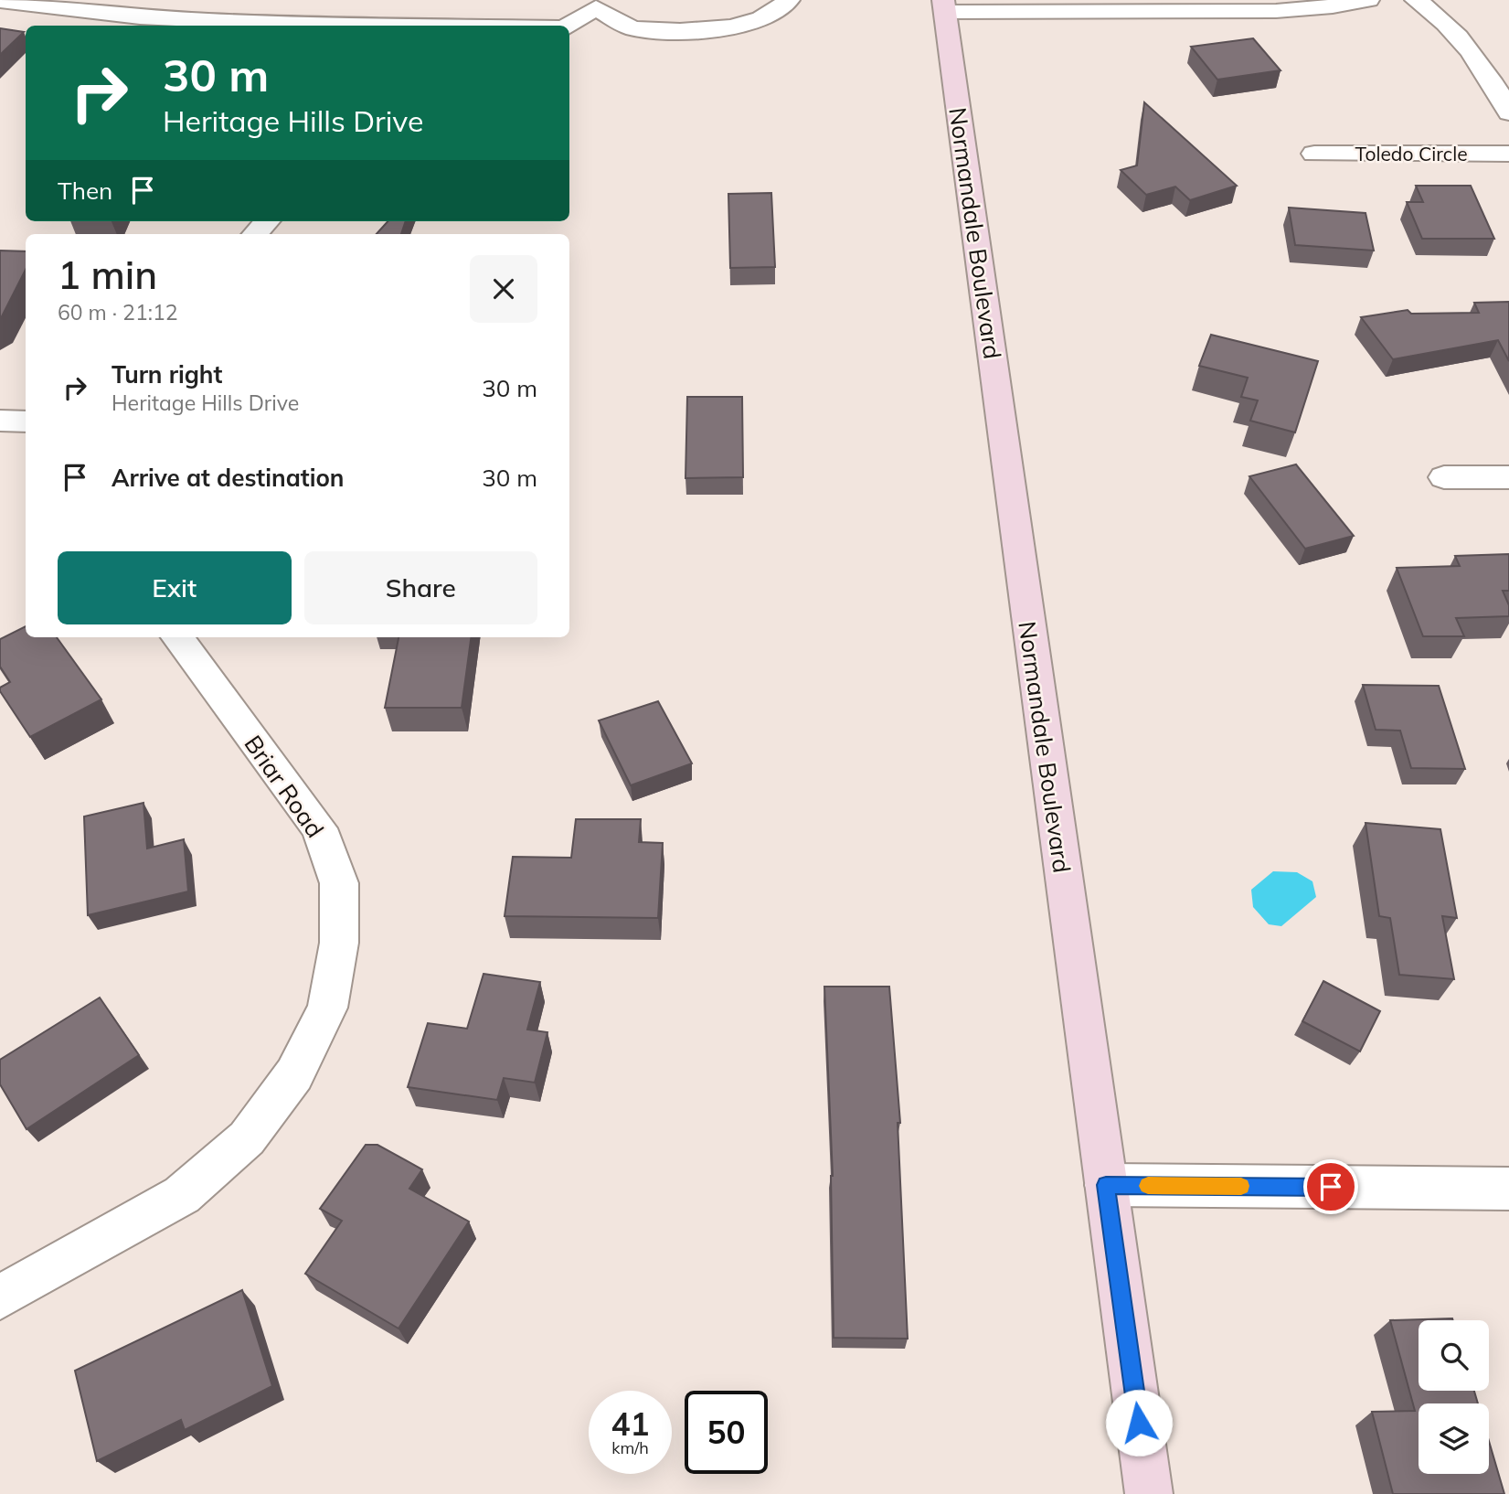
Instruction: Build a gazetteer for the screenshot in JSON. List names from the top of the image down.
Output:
{
  "streets": {
    "main road": ["Normandale Boulevard"],
    "street": ["Toledo Circle", "Briar Road"]
  },
  "page": {
    "turn": ["30 m", "Heritage Hills Drive"],
    "then": "Then",
    "heading": ["1 min", "60 m · 21:12"],
    "list": [
      {
        "name": "Turn right",
        "note": "Heritage Hills Drive",
        "value": "30 m"
      },
      {
        "name": "Arrive at destination",
        "value": "30 m"
      }
    ],
    "buttons": ["Exit", "Share"],
    "speed": "41 km/h",
    "limit": "50"
  }
}
